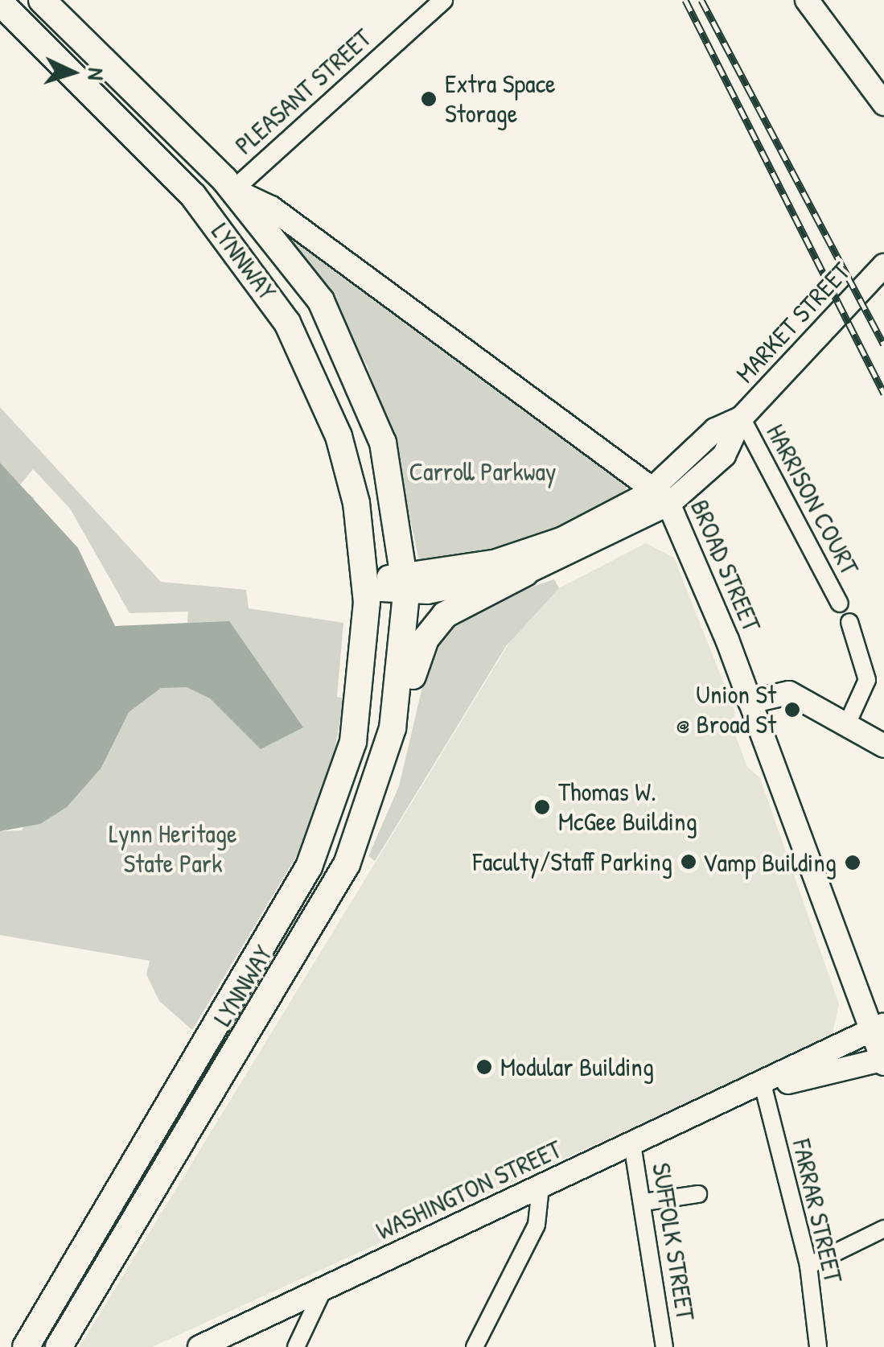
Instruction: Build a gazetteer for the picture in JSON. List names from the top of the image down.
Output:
{
  "streets": {
    "highway": ["LYNNWAY"],
    "main road": ["MARKET STREET", "BROAD STREET", "WASHINGTON STREET"],
    "street": [
      "PLEASANT STREET",
      "HARRISON COURT",
      "FARRAR STREET",
      "SUFFOLK STREET"
    ]
  },
  "crossings": [
    ["PLEASANT STREET", "LYNNWAY"],
    ["PLEASANT STREET", "BROAD STREET"],
    ["LYNNWAY", "BROAD STREET"],
    ["MARKET STREET", "HARRISON COURT"],
    ["MARKET STREET", "BROAD STREET"],
    ["BROAD STREET", "WASHINGTON STREET"],
    ["WASHINGTON STREET", "FARRAR STREET"],
    ["WASHINGTON STREET", "SUFFOLK STREET"]
  ],
  "parks": ["Carroll Parkway", "Lynn Heritage State Park"],
  "places": [
    "Extra Space Storage",
    "Union St @ Broad St",
    "Thomas W. McGee Building",
    "Faculty/Staff Parking",
    "Vamp Building",
    "Modular Building"
  ],
  "north": "right"
}
